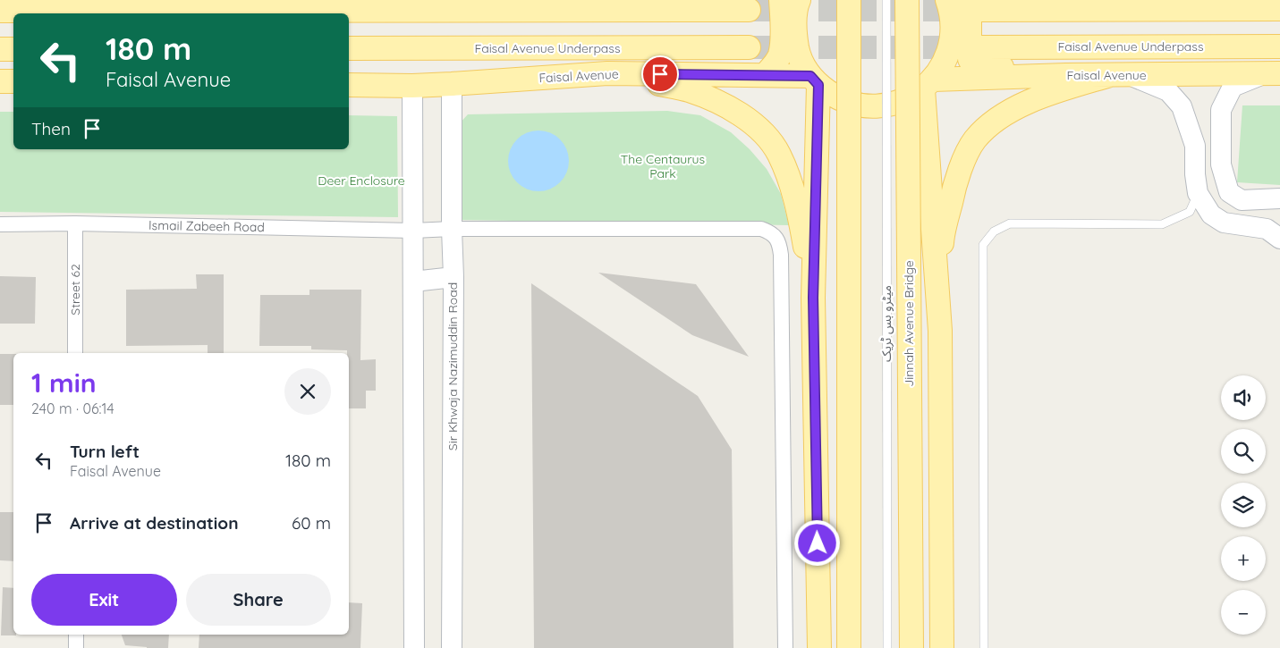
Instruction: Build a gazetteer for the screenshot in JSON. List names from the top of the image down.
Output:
{
  "streets": {
    "main road": [
      "Faisal Avenue Underpass",
      "Faisal Avenue",
      "Jinnah Avenue Bridge",
      "Sir Khwaja Nazimuddin Road"
    ],
    "street": ["Ismail Zabeeh Road", "Street 62"],
    "lane": ["میٹرو بس ٹریک"]
  },
  "crossings": [
    ["Faisal Avenue", "Sir Khwaja Nazimuddin Road"],
    ["Ismail Zabeeh Road", "Street 62"],
    ["Ismail Zabeeh Road", "Sir Khwaja Nazimuddin Road"]
  ],
  "parks": ["The Centaurus Park", "Deer Enclosure"],
  "page": {
    "turn": ["180 m", "Faisal Avenue"],
    "then": "Then",
    "heading": ["1 min", "240 m · 06:14"],
    "map_buttons": ["+", "−"],
    "list": [
      {
        "name": "Turn left",
        "note": "Faisal Avenue",
        "value": "180 m"
      },
      {
        "name": "Arrive at destination",
        "value": "60 m"
      }
    ],
    "buttons": ["Exit", "Share"]
  }
}
